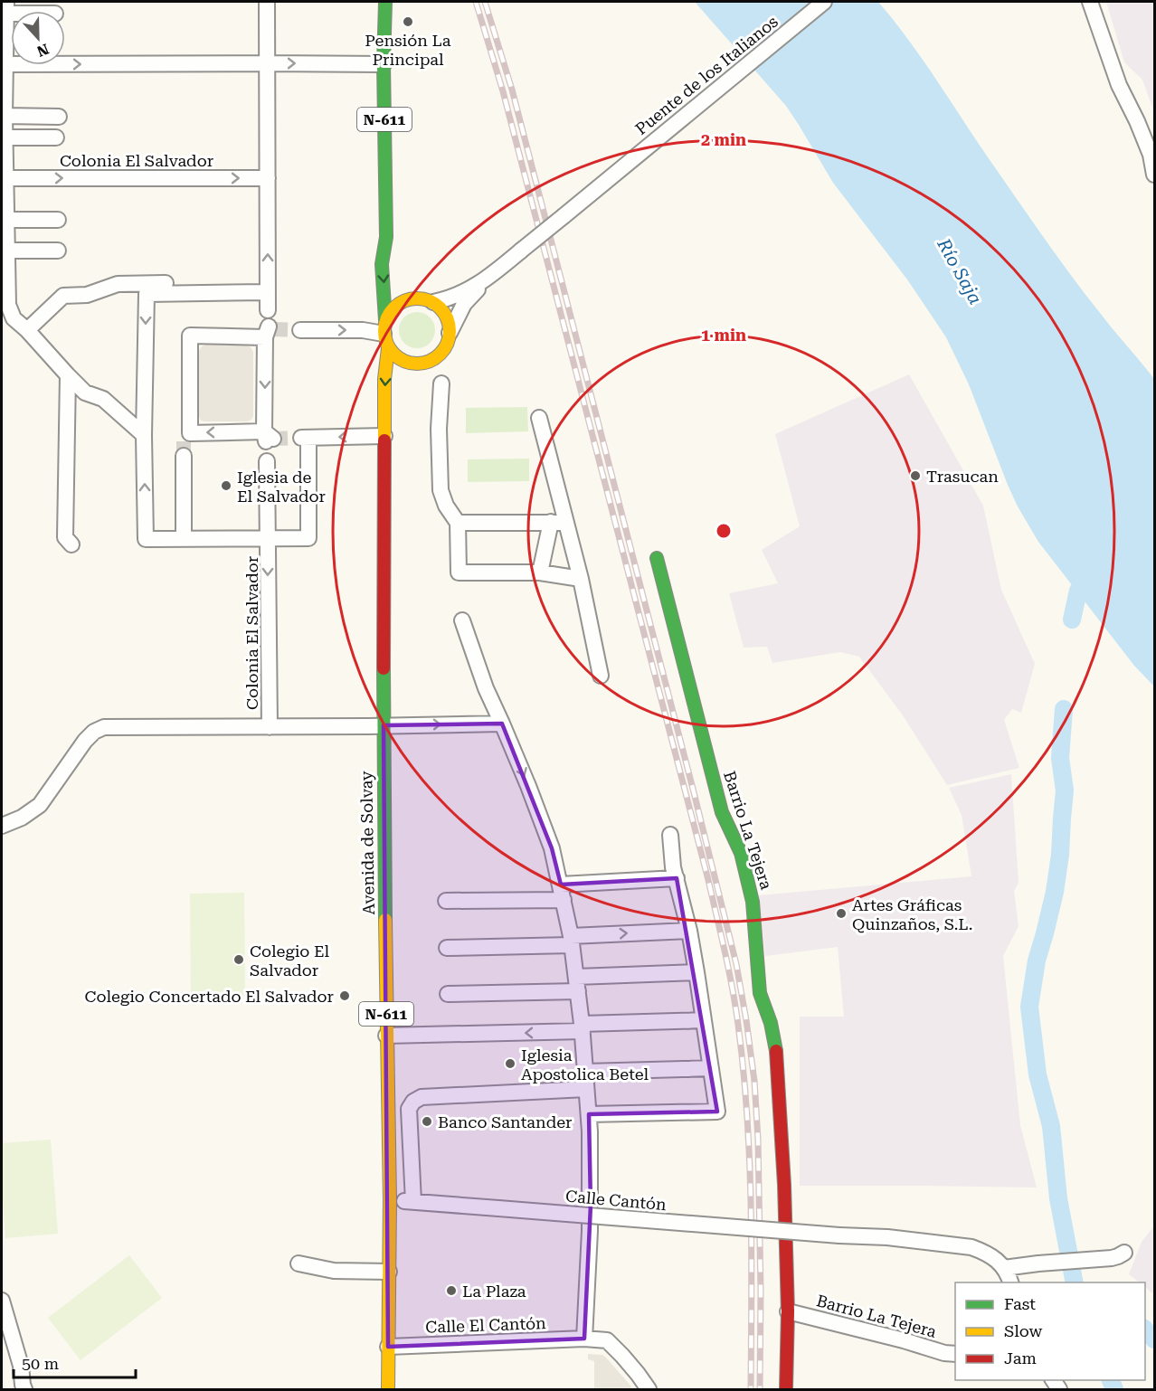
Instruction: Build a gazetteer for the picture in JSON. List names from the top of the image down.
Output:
{
  "streets": {
    "main road": ["N-611", "Barrio La Tejera", "Avenida de Solvay"],
    "street": [
      "Puente de los Italianos",
      "Colonia El Salvador",
      "Calle Cantón",
      "Calle El Cantón"
    ]
  },
  "crossings": [
    ["Colonia El Salvador", "Avenida de Solvay"],
    ["Avenida de Solvay", "Calle Cantón"],
    ["Avenida de Solvay", "Calle El Cantón"]
  ],
  "water": ["Río Saja"],
  "places": [
    "Pensión La Principal",
    "Trasucan",
    "Iglesia de El Salvador",
    "Artes Gráficas Quinzaños, S.L.",
    "Colegio El Salvador",
    "Colegio Concertado El Salvador",
    "Iglesia Apostolica Betel",
    "Banco Santander",
    "La Plaza"
  ],
  "legend": ["Fast", "Slow", "Jam"],
  "scale_bar": "50 m",
  "north": "bottom",
  "rings": ["2 min", "1 min"]
}
